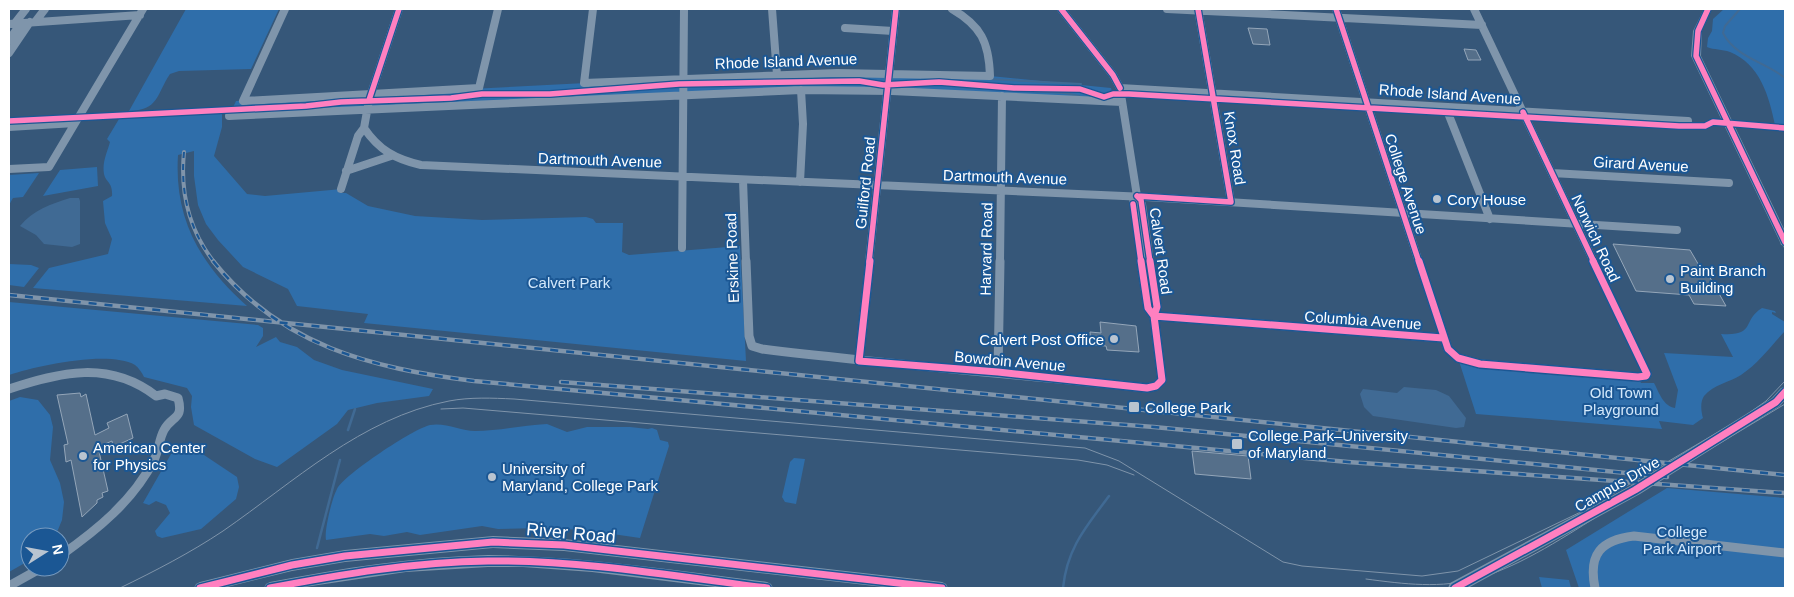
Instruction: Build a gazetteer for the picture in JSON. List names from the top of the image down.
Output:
{
  "streets": {
    "main road": ["Campus Drive"],
    "street": [
      "Rhode Island Avenue",
      "Knox Road",
      "Dartmouth Avenue",
      "Girard Avenue",
      "Guilford Road",
      "College Avenue",
      "Norwich Road",
      "Harvard Road",
      "Calvert Road",
      "Erskine Road",
      "Columbia Avenue",
      "Bowdoin Avenue",
      "River Road"
    ]
  },
  "crossings": [
    ["Rhode Island Avenue", "Knox Road"],
    ["Rhode Island Avenue", "Guilford Road"],
    ["Rhode Island Avenue", "College Avenue"],
    ["Rhode Island Avenue", "Norwich Road"],
    ["Rhode Island Avenue", "Harvard Road"],
    ["Rhode Island Avenue", "Calvert Road"],
    ["Knox Road", "Dartmouth Avenue"],
    ["Dartmouth Avenue", "Guilford Road"],
    ["Dartmouth Avenue", "College Avenue"],
    ["Dartmouth Avenue", "Norwich Road"],
    ["Dartmouth Avenue", "Harvard Road"],
    ["Dartmouth Avenue", "Calvert Road"],
    ["Dartmouth Avenue", "Erskine Road"],
    ["Girard Avenue", "Norwich Road"],
    ["Guilford Road", "Bowdoin Avenue"],
    ["College Avenue", "Columbia Avenue"],
    ["Norwich Road", "Columbia Avenue"],
    ["Harvard Road", "Bowdoin Avenue"],
    ["Calvert Road", "Columbia Avenue"],
    ["Calvert Road", "Bowdoin Avenue"],
    ["Erskine Road", "Bowdoin Avenue"]
  ],
  "parks": ["Calvert Park", "Old Town Playground", "College Park Airport"],
  "places": {
    "other": [
      "Cory House",
      "Paint Branch Building",
      "Calvert Post Office",
      "American Center for Physics",
      "University of Maryland, College Park"
    ],
    "transit": ["College Park", "College Park–University of Maryland"]
  },
  "north": "right"
}
